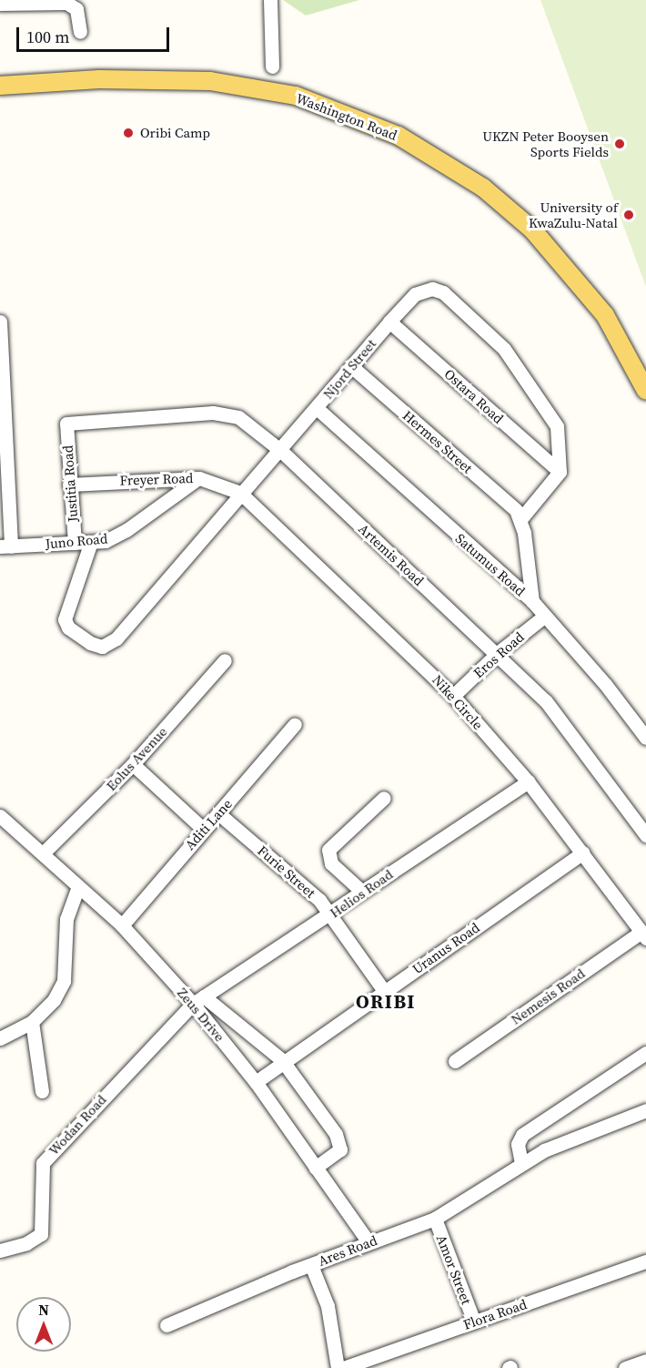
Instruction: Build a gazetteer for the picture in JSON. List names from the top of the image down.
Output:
{
  "streets": {
    "main road": ["Washington Road"],
    "street": [
      "Njord Street",
      "Ostara Road",
      "Hermes Street",
      "Freyer Road",
      "Justitia Road",
      "Juno Road",
      "Artemis Road",
      "Satumus Road",
      "Eros Road",
      "Nike Circle",
      "Eolus Avenue",
      "Aditi Lane",
      "Furie Street",
      "Helios Road",
      "Uranus Road",
      "Nemesis Road",
      "Zeus Drive",
      "Wodan Road",
      "Ares Road",
      "Amor Street",
      "Flora Road"
    ]
  },
  "crossings": [
    ["Njord Street", "Ostara Road"],
    ["Njord Street", "Hermes Street"],
    ["Njord Street", "Freyer Road"],
    ["Njord Street", "Juno Road"],
    ["Njord Street", "Artemis Road"],
    ["Njord Street", "Satumus Road"],
    ["Njord Street", "Nike Circle"],
    ["Freyer Road", "Justitia Road"],
    ["Freyer Road", "Juno Road"],
    ["Freyer Road", "Nike Circle"],
    ["Justitia Road", "Juno Road"],
    ["Justitia Road", "Artemis Road"],
    ["Artemis Road", "Eros Road"],
    ["Satumus Road", "Eros Road"],
    ["Eros Road", "Nike Circle"],
    ["Nike Circle", "Helios Road"],
    ["Nike Circle", "Uranus Road"],
    ["Nike Circle", "Nemesis Road"],
    ["Eolus Avenue", "Zeus Drive"],
    ["Aditi Lane", "Furie Street"],
    ["Aditi Lane", "Zeus Drive"],
    ["Furie Street", "Helios Road"],
    ["Furie Street", "Uranus Road"],
    ["Helios Road", "Zeus Drive"],
    ["Helios Road", "Wodan Road"],
    ["Uranus Road", "Zeus Drive"],
    ["Zeus Drive", "Wodan Road"],
    ["Zeus Drive", "Ares Road"],
    ["Ares Road", "Amor Street"],
    ["Amor Street", "Flora Road"]
  ],
  "districts": ["ORIBI"],
  "places": ["Oribi Camp", "UKZN Peter Booysen Sports Fields", "University of KwaZulu-Natal"],
  "scale_bar": "100 m",
  "north": "top"
}
